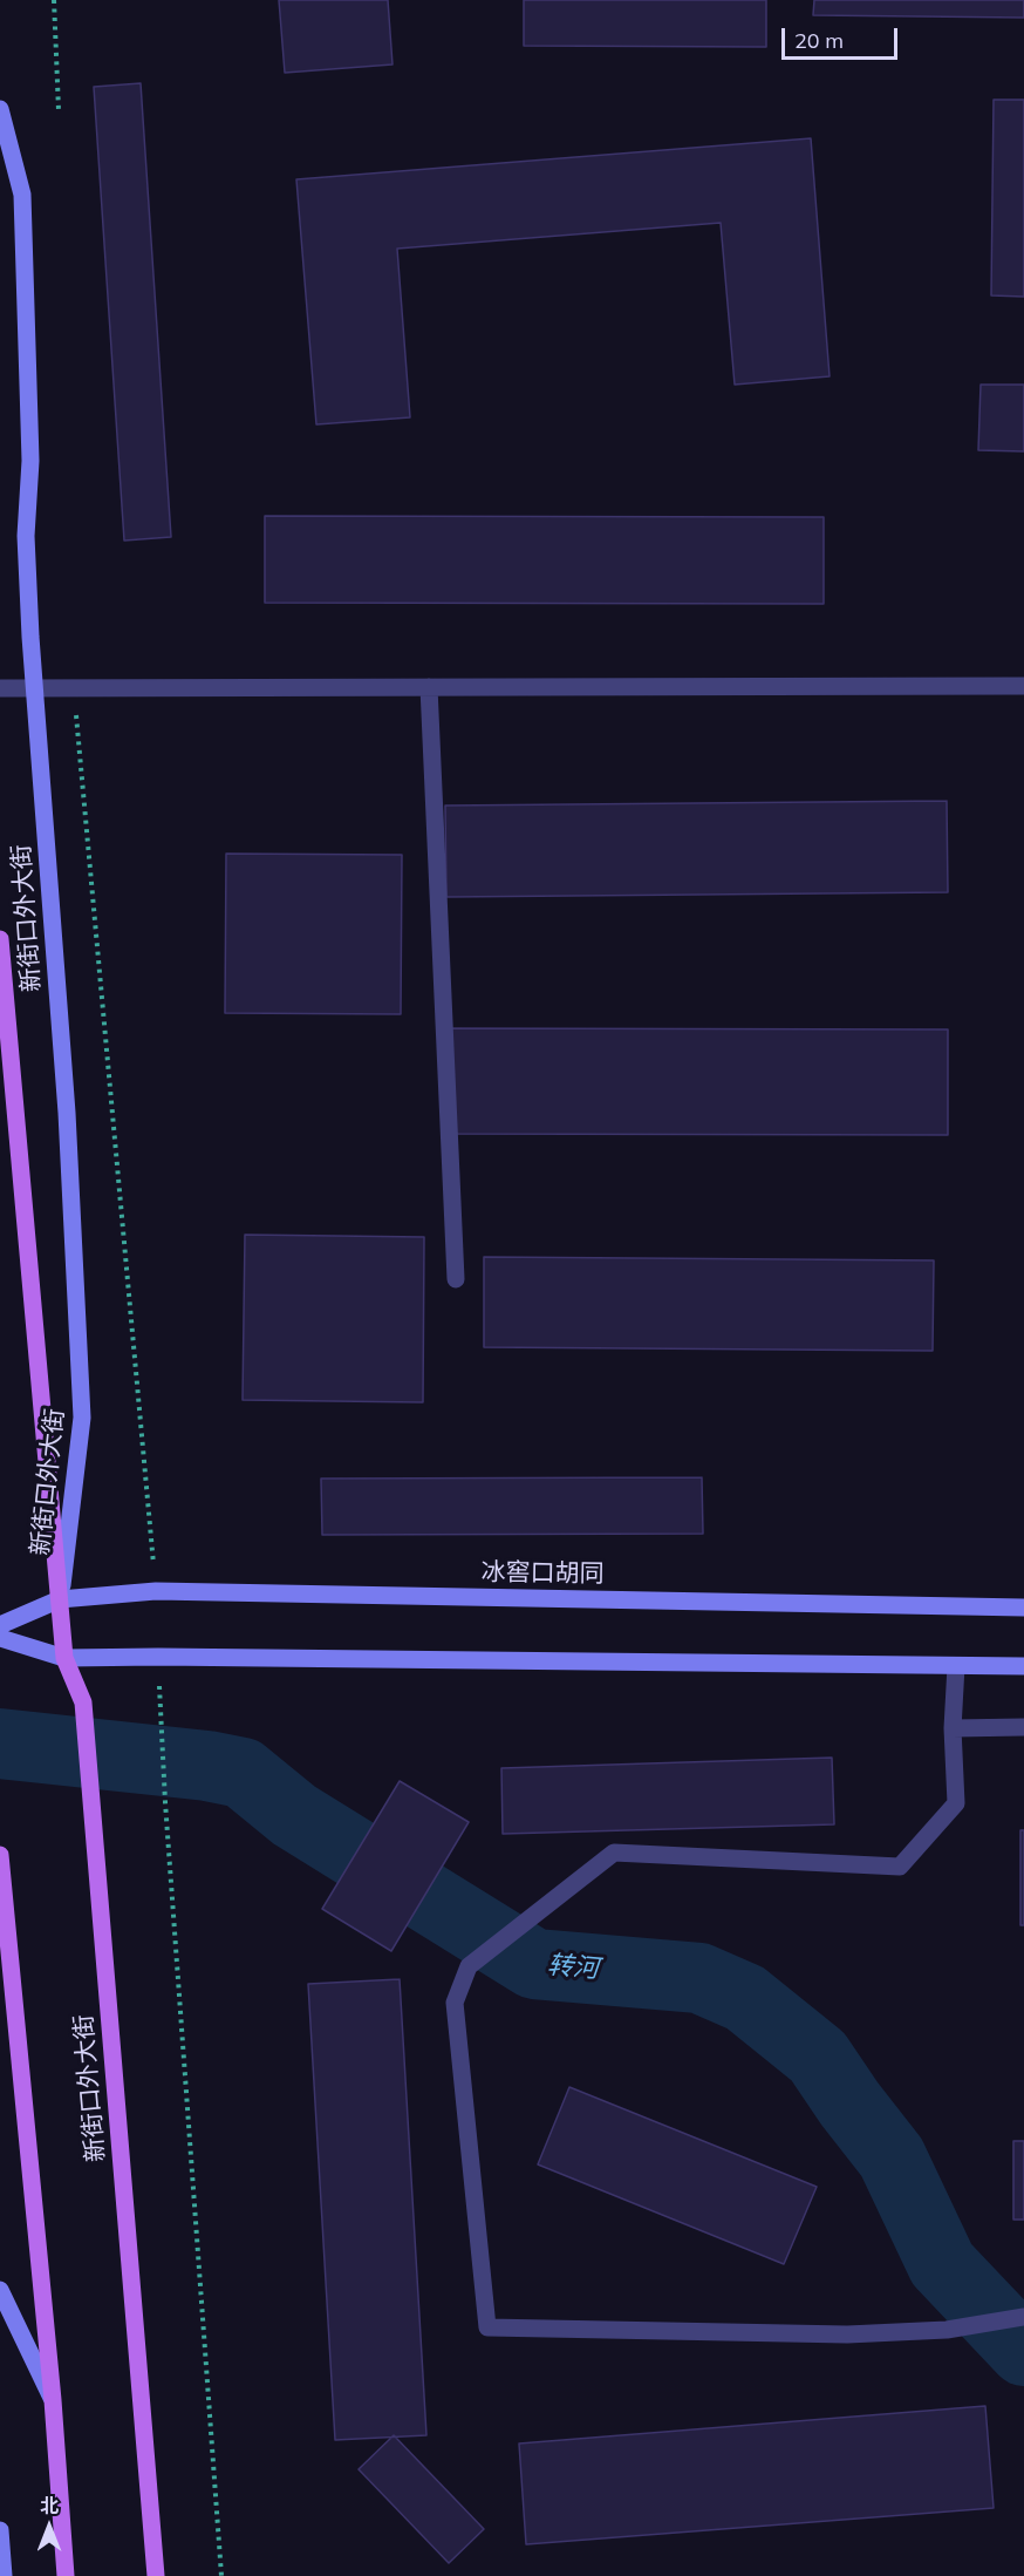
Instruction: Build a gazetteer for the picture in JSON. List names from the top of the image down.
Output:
{
  "streets": {
    "main road": ["新街口外大街"],
    "street": ["冰窖口胡同"]
  },
  "crossings": [
    ["新街口外大街", "冰窖口胡同"]
  ],
  "water": ["转河"],
  "scale_bar": "20 m",
  "north": "top"
}
